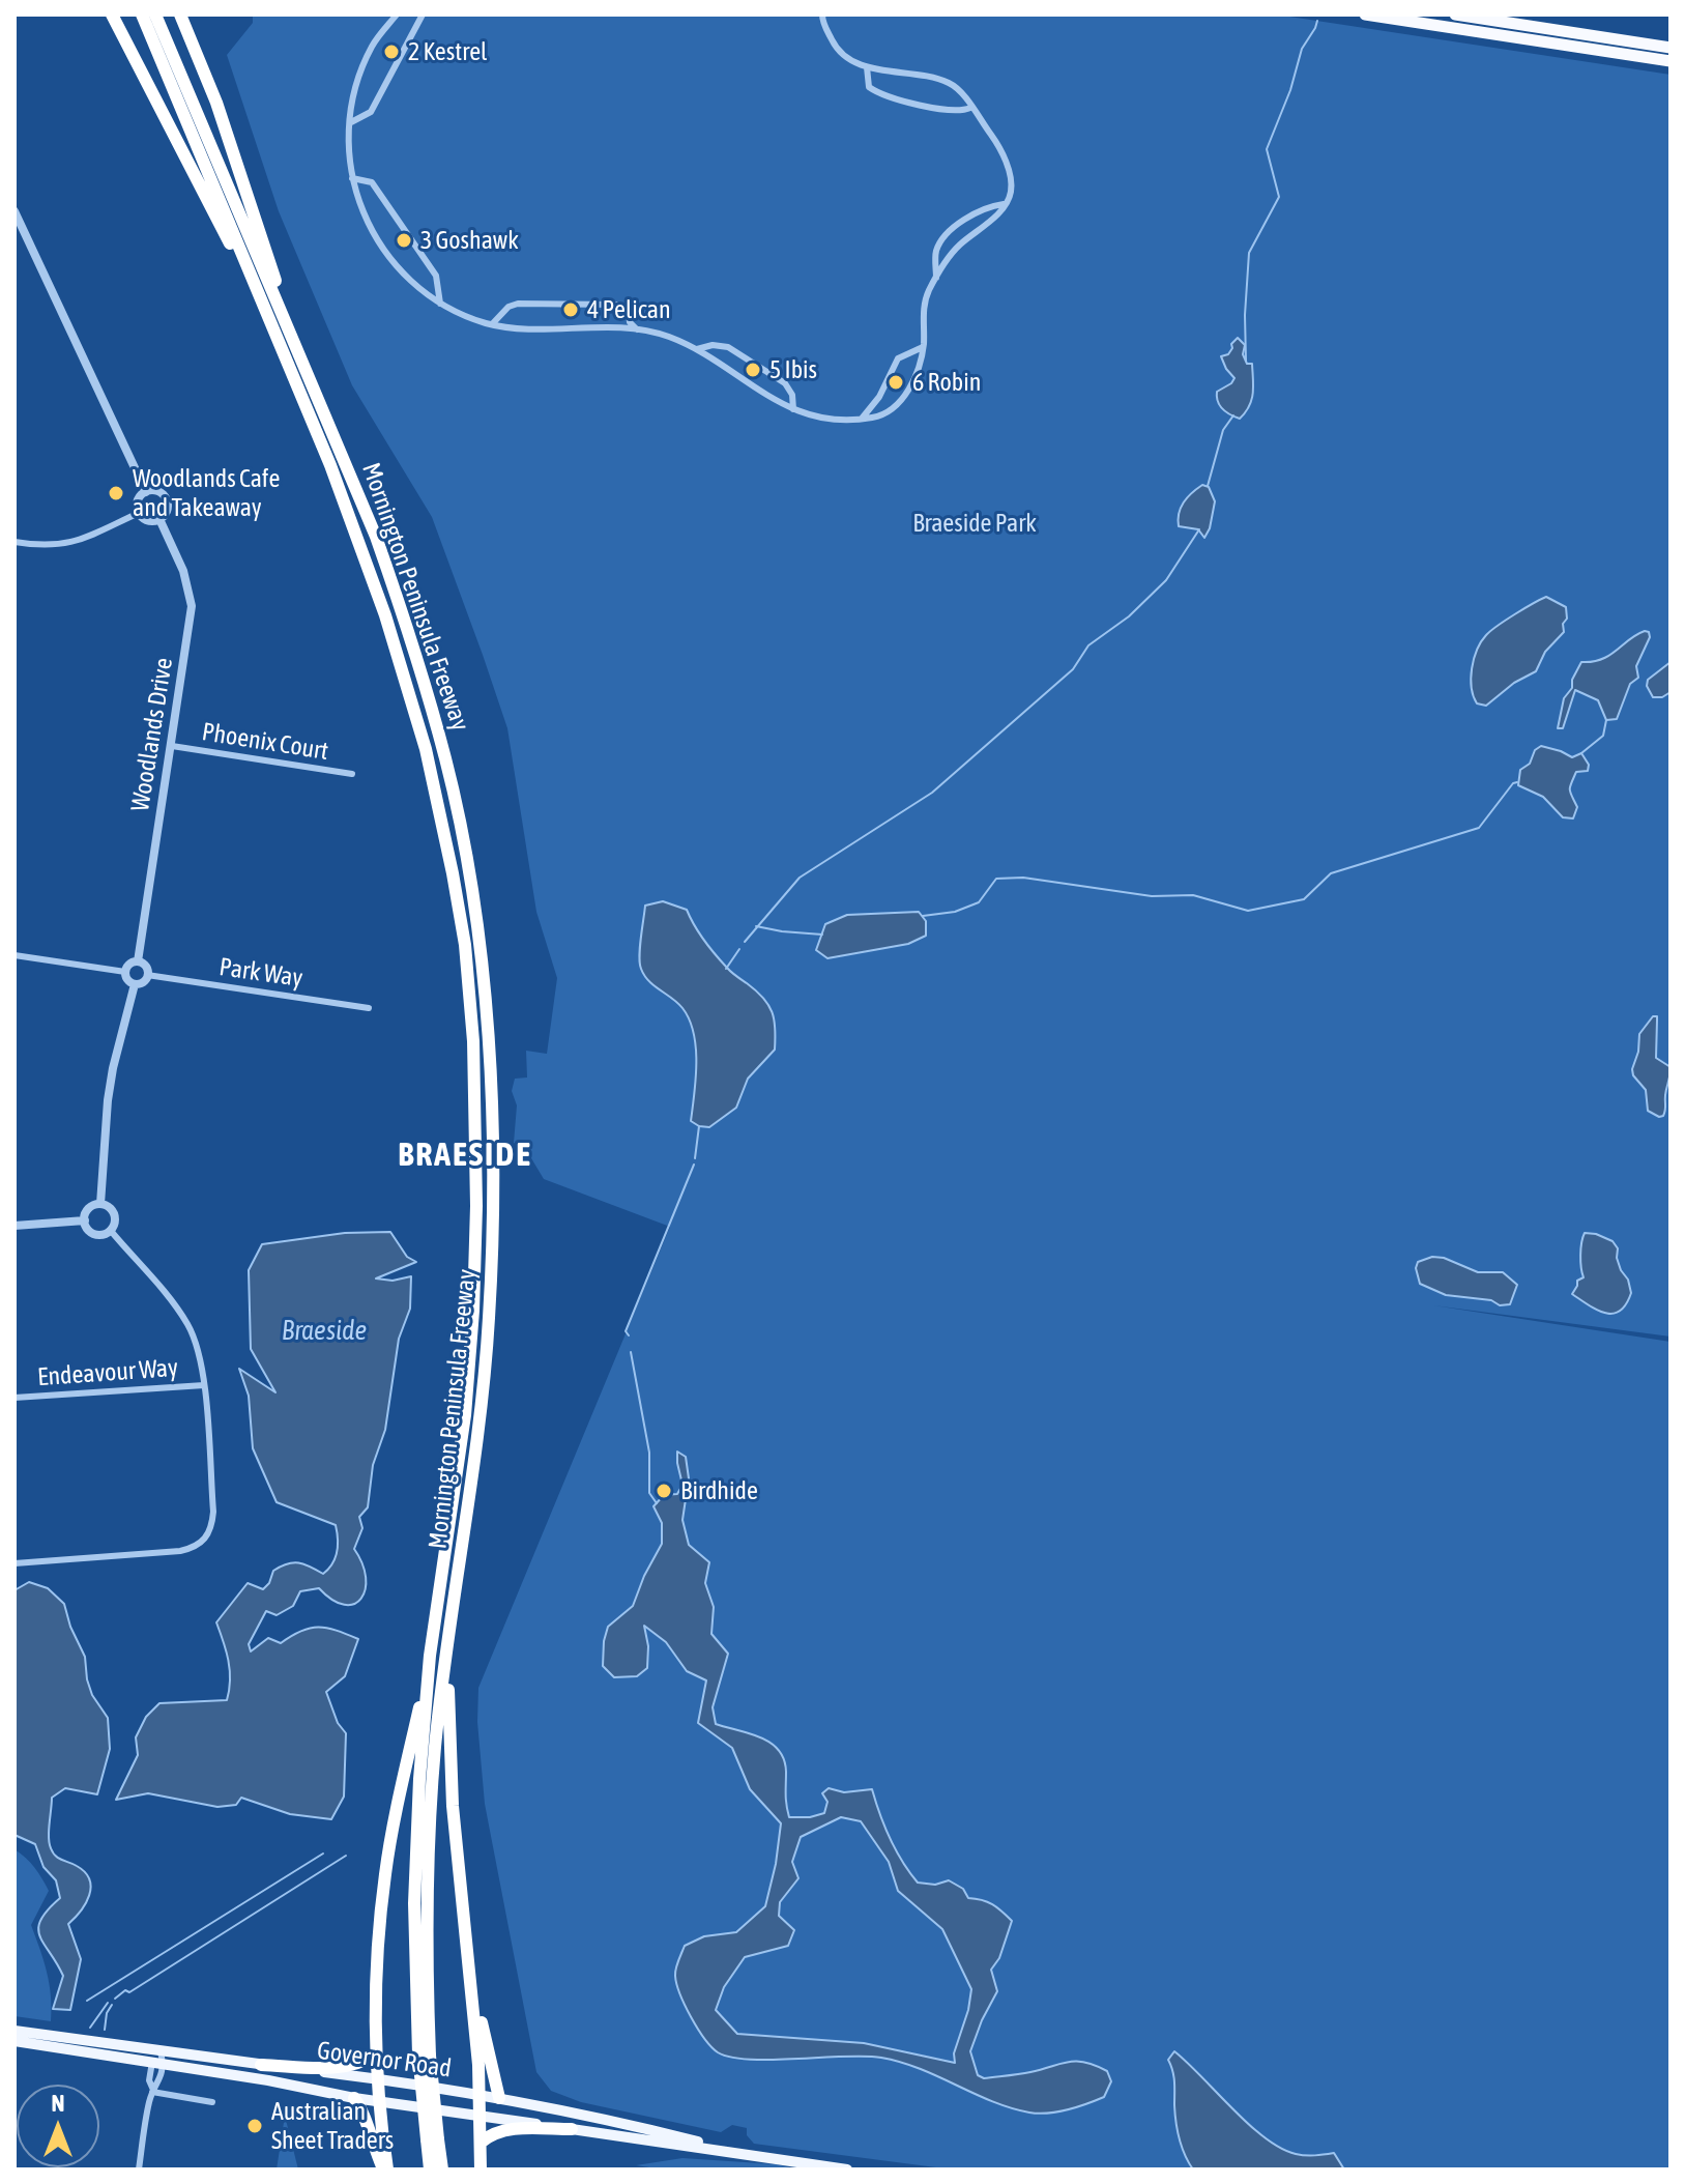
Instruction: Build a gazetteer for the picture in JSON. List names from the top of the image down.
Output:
{
  "streets": {
    "highway": ["Mornington Peninsula Freeway"],
    "main road": ["Governor Road"],
    "street": [
      "Woodlands Drive",
      "Phoenix Court",
      "Park Way",
      "Endeavour Way"
    ]
  },
  "crossings": [
    ["Woodlands Drive", "Phoenix Court"],
    ["Woodlands Drive", "Park Way"]
  ],
  "districts": ["BRAESIDE"],
  "water": ["Braeside"],
  "parks": ["Braeside Park"],
  "places": [
    "2 Kestrel",
    "3 Goshawk",
    "4 Pelican",
    "5 Ibis",
    "6 Robin",
    "Woodlands Cafe and Takeaway",
    "Birdhide",
    "Australian Sheet Traders"
  ],
  "north": "top"
}
